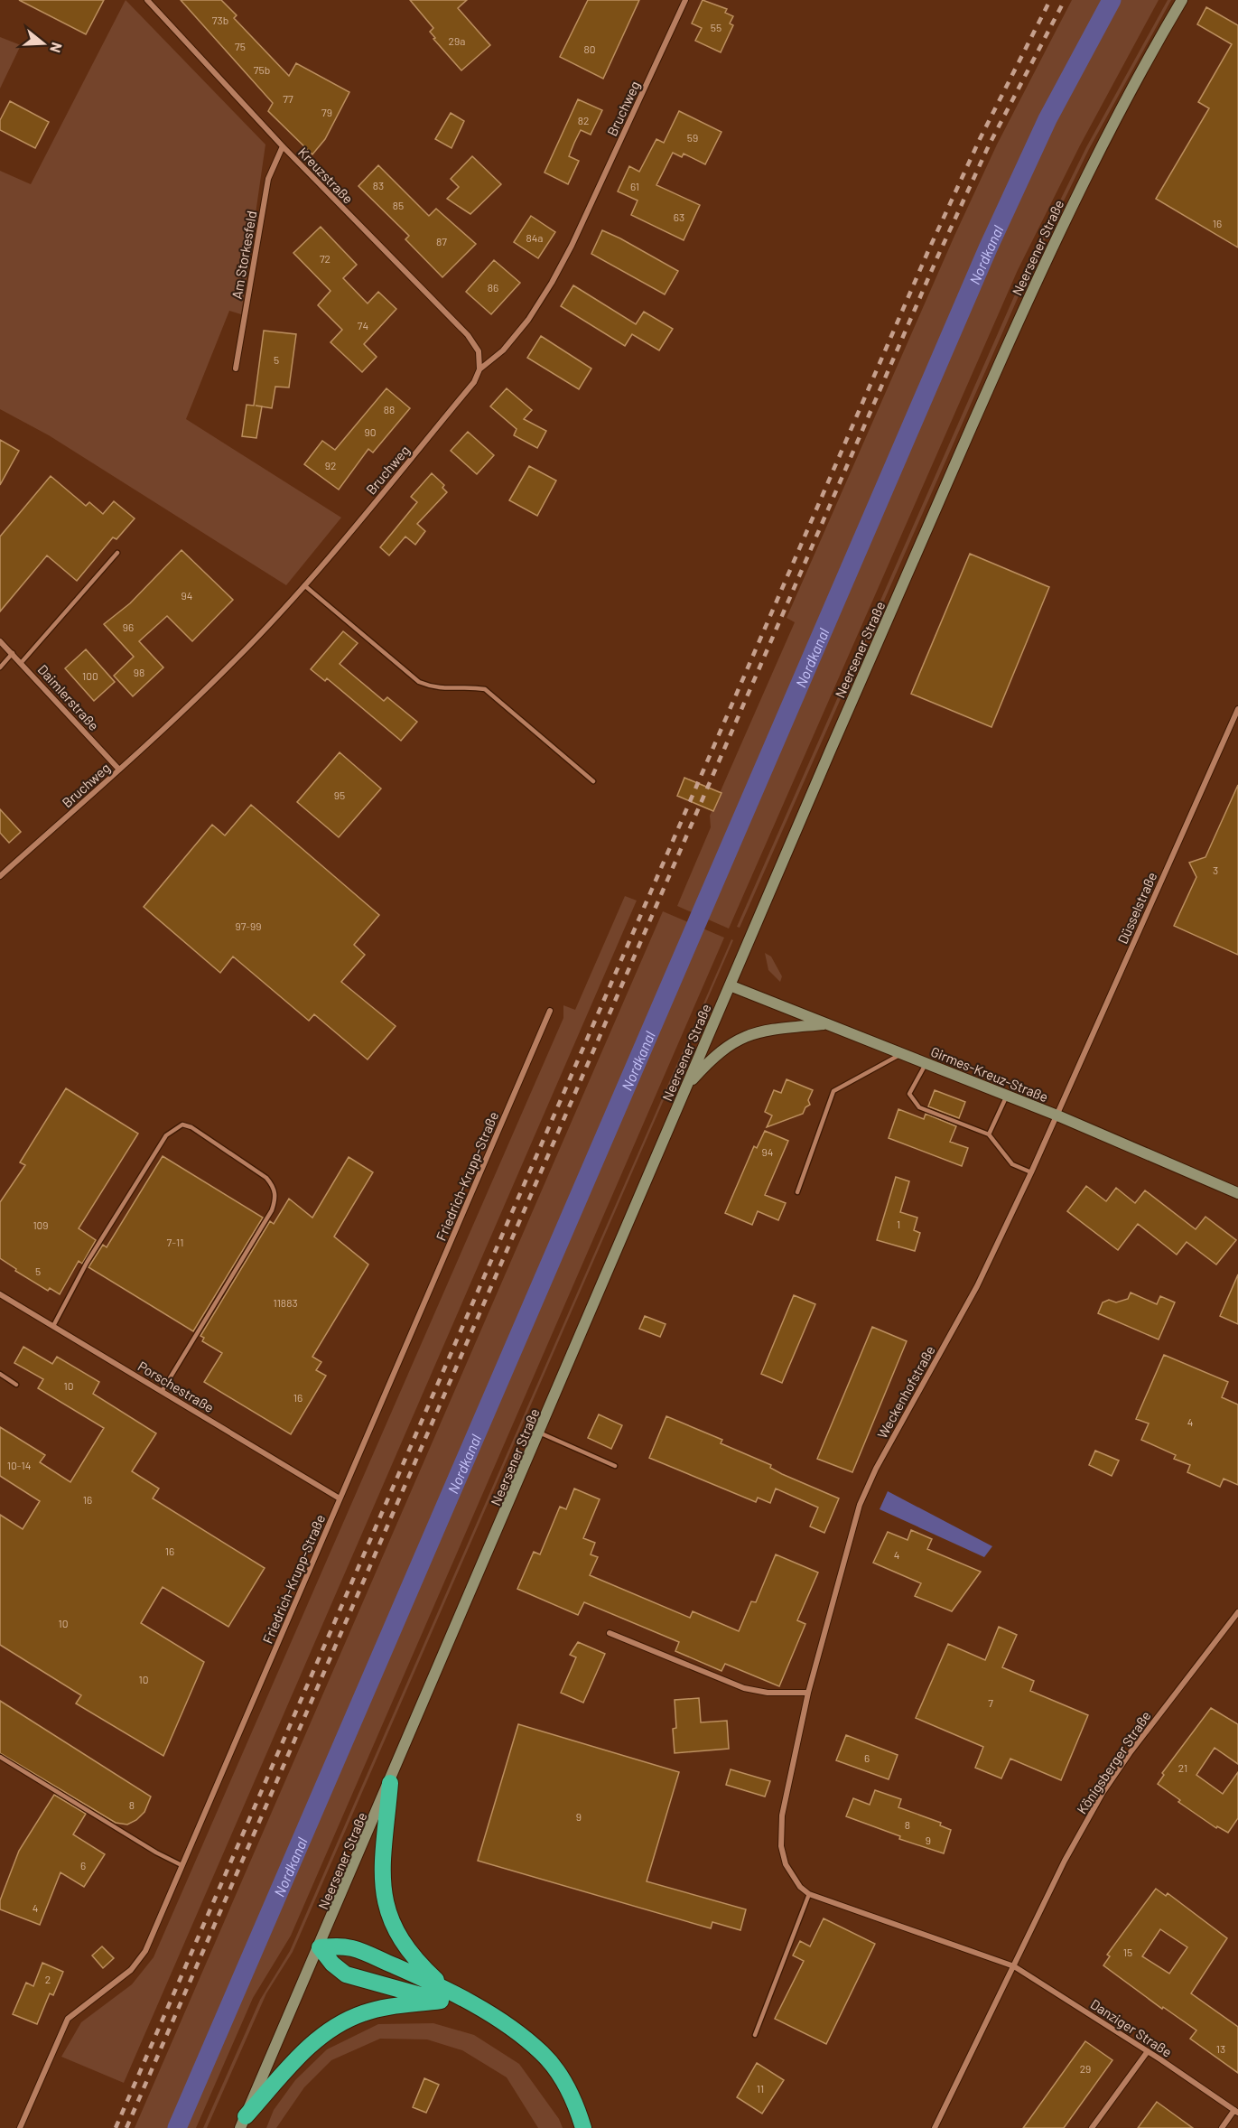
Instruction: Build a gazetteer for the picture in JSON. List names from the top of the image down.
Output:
{
  "streets": {
    "main road": ["Neersener Straße", "Girmes-Kreuz-Straße"],
    "street": [
      "Bruchweg",
      "Kreuzstraße",
      "Am Storkesfeld",
      "Daimlerstraße",
      "Düsselstraße",
      "Friedrich-Krupp-Straße",
      "Porschestraße",
      "Weckenhofstraße",
      "Königsberger Straße",
      "Danziger Straße"
    ]
  },
  "crossings": [
    ["Bruchweg", "Kreuzstraße"],
    ["Bruchweg", "Daimlerstraße"],
    ["Kreuzstraße", "Am Storkesfeld"],
    ["Neersener Straße", "Girmes-Kreuz-Straße"],
    ["Düsselstraße", "Girmes-Kreuz-Straße"],
    ["Düsselstraße", "Weckenhofstraße"],
    ["Girmes-Kreuz-Straße", "Weckenhofstraße"],
    ["Friedrich-Krupp-Straße", "Porschestraße"],
    ["Königsberger Straße", "Danziger Straße"]
  ],
  "water": ["Nordkanal"],
  "house_numbers": [
    "73b",
    "55",
    "29a",
    "75",
    "80",
    "75b",
    "77",
    "79",
    "82",
    "59",
    "83",
    "61",
    "85",
    "63",
    "16",
    "84a",
    "87",
    "72",
    "86",
    "74",
    "5",
    "88",
    "90",
    "92",
    "94",
    "96",
    "98",
    "100",
    "95",
    "3",
    "97-99",
    "94",
    "1",
    "109",
    "7-11",
    "5",
    "11883",
    "10",
    "16",
    "4",
    "10-14",
    "16",
    "16",
    "4",
    "10",
    "10",
    "7",
    "6",
    "21",
    "8",
    "9",
    "8",
    "9",
    "6",
    "4",
    "15",
    "2",
    "13",
    "29",
    "11"
  ],
  "north": "right"
}
